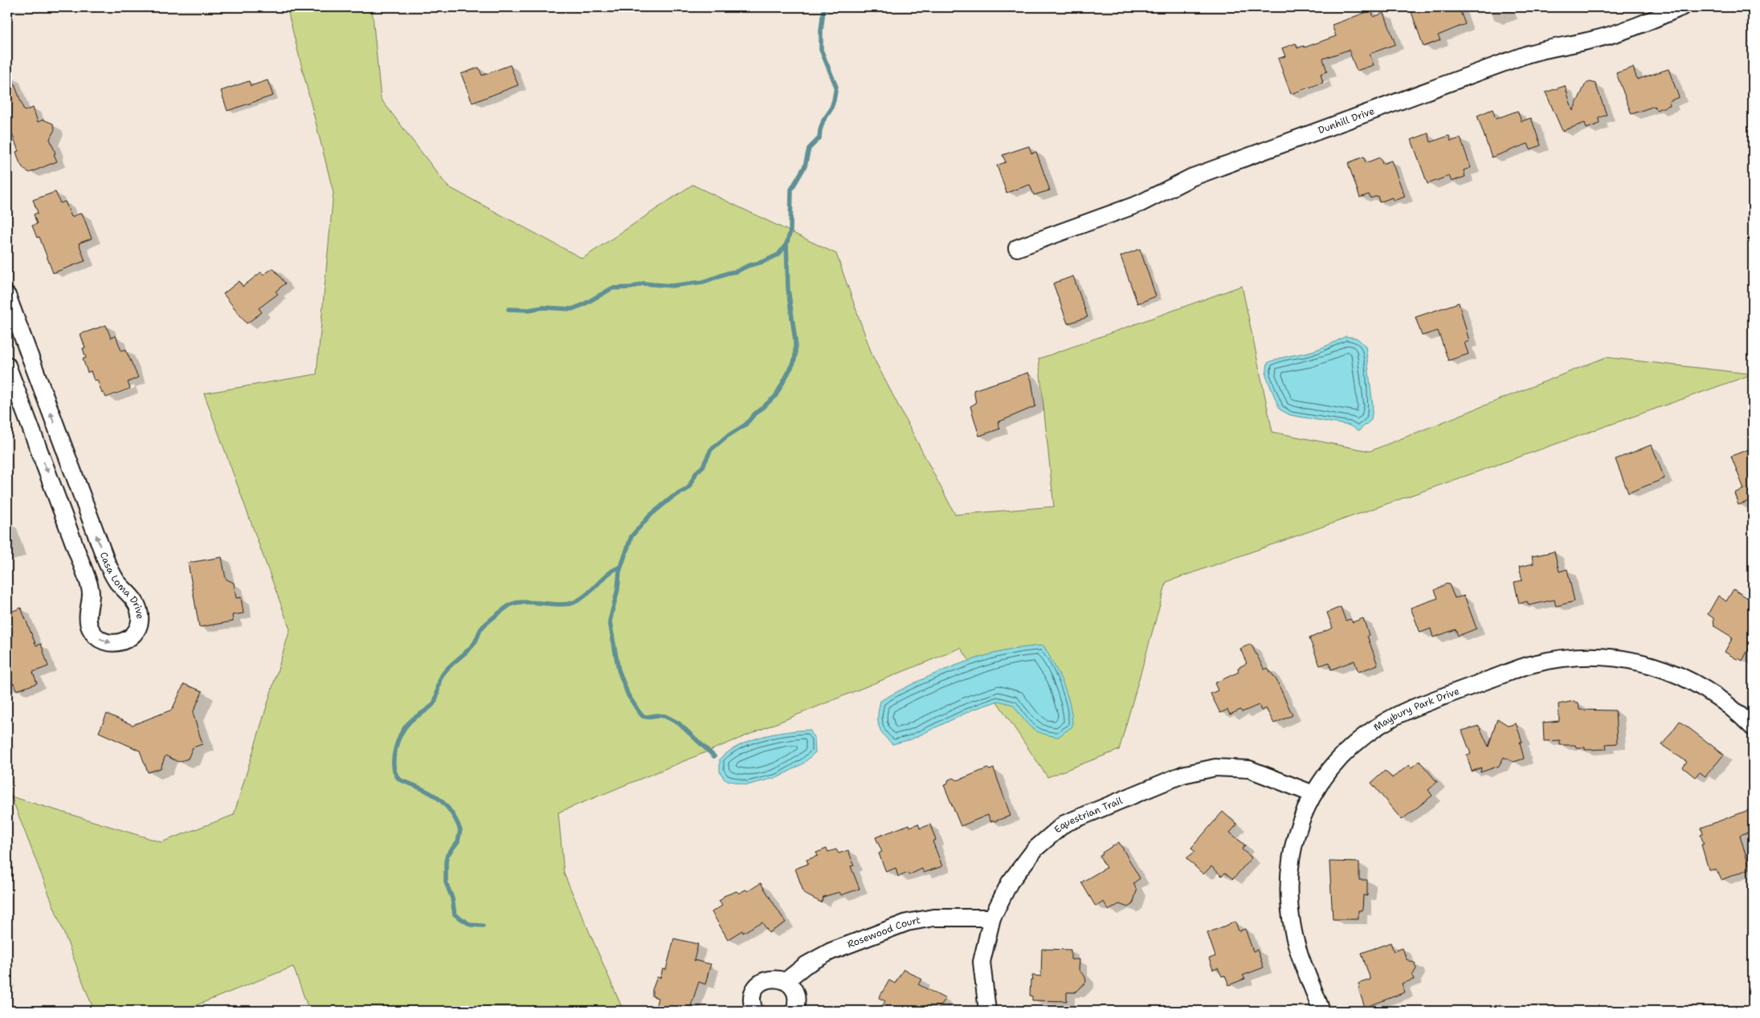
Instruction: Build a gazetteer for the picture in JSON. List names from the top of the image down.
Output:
{
  "streets": {
    "street": [
      "Dunhill Drive",
      "Casa Loma Drive",
      "Maybury Park Drive",
      "Equestrian Trail",
      "Rosewood Court"
    ]
  },
  "crossings": [
    ["Maybury Park Drive", "Equestrian Trail"],
    ["Equestrian Trail", "Rosewood Court"]
  ]
}
